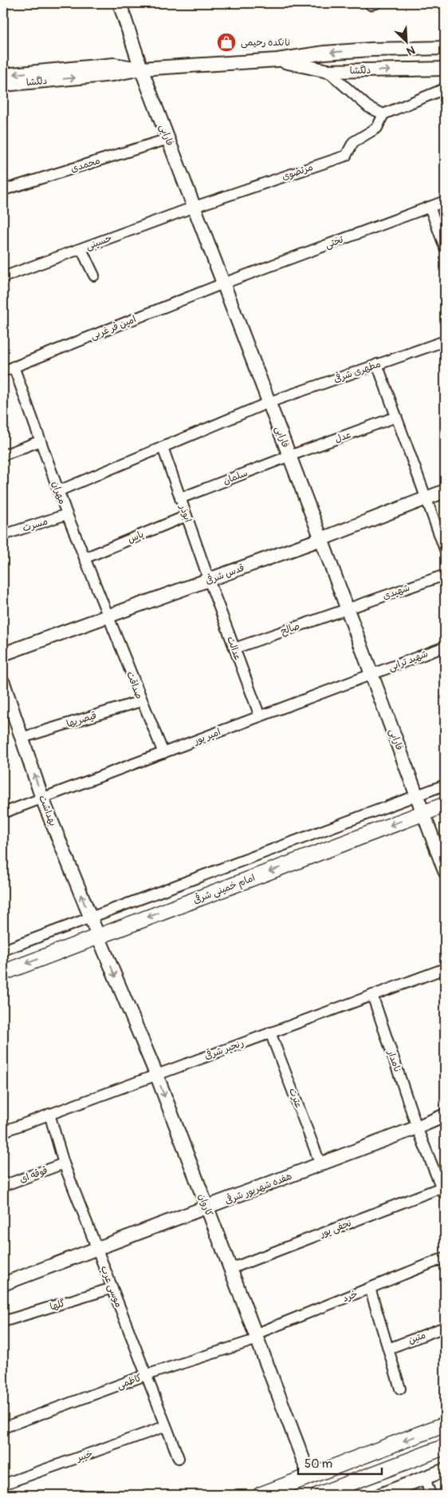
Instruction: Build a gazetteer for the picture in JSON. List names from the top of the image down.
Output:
{
  "streets": {
    "main road": ["امام خمینی شرقی"],
    "street": [
      "دلگشا",
      "فارابی",
      "محمدی",
      "مرتضوی",
      "حسینی",
      "تختی",
      "امین فر غربی",
      "مطهری شرقی",
      "عدل",
      "سلمان",
      "مهران",
      "ابوذر",
      "مسرت",
      "یاس",
      "قدس شرقی",
      "شهیدی",
      "صالح",
      "عدالت",
      "شهید ترابی",
      "صداقت",
      "قیصریها",
      "امیر پور",
      "بهداشت",
      "رنجبر شرقی",
      "نامدار",
      "عترت",
      "قوقه ای",
      "هفده شهریور شرقی",
      "کاروان",
      "نجفی پور",
      "موسی عرب",
      "خرد",
      "گلها",
      "متین",
      "کاظمی",
      "خیبر"
    ]
  },
  "crossings": [
    ["دلگشا", "فارابی"],
    ["فارابی", "محمدی"],
    ["فارابی", "مرتضوی"],
    ["فارابی", "حسینی"],
    ["فارابی", "تختی"],
    ["فارابی", "امین فر غربی"],
    ["فارابی", "مطهری شرقی"],
    ["فارابی", "عدل"],
    ["فارابی", "سلمان"],
    ["فارابی", "قدس شرقی"],
    ["فارابی", "شهیدی"],
    ["فارابی", "صالح"],
    ["فارابی", "شهید ترابی"],
    ["فارابی", "امیر پور"],
    ["فارابی", "امام خمینی شرقی"],
    ["مرتضوی", "حسینی"],
    ["تختی", "امین فر غربی"],
    ["امین فر غربی", "مهران"],
    ["عدل", "سلمان"],
    ["سلمان", "ابوذر"],
    ["مهران", "مسرت"],
    ["مهران", "یاس"],
    ["مهران", "قدس شرقی"],
    ["مهران", "صداقت"],
    ["ابوذر", "یاس"],
    ["ابوذر", "قدس شرقی"],
    ["ابوذر", "عدالت"],
    ["قدس شرقی", "عدالت"],
    ["قدس شرقی", "صداقت"],
    ["شهیدی", "صالح"],
    ["صالح", "عدالت"],
    ["عدالت", "امیر پور"],
    ["شهید ترابی", "امیر پور"],
    ["صداقت", "قیصریها"],
    ["صداقت", "امیر پور"],
    ["قیصریها", "بهداشت"],
    ["امیر پور", "بهداشت"],
    ["بهداشت", "امام خمینی شرقی"],
    ["بهداشت", "کاروان"],
    ["امام خمینی شرقی", "کاروان"],
    ["رنجبر شرقی", "نامدار"],
    ["رنجبر شرقی", "عترت"],
    ["رنجبر شرقی", "کاروان"],
    ["رنجبر شرقی", "موسی عرب"],
    ["نامدار", "هفده شهریور شرقی"],
    ["نامدار", "نجفی پور"],
    ["عترت", "هفده شهریور شرقی"],
    ["قوقه ای", "موسی عرب"],
    ["هفده شهریور شرقی", "کاروان"],
    ["هفده شهریور شرقی", "موسی عرب"],
    ["کاروان", "نجفی پور"],
    ["کاروان", "خرد"],
    ["کاروان", "کاظمی"],
    ["موسی عرب", "گلها"],
    ["موسی عرب", "کاظمی"],
    ["موسی عرب", "خیبر"],
    ["خرد", "کاظمی"]
  ],
  "one_way": ["بهداشت", "امام خمینی شرقی", "کاروان"],
  "places": {
    "shop": ["نانکده رحیمی"]
  },
  "scale_bar": "50 m",
  "north": "bottom right"
}
